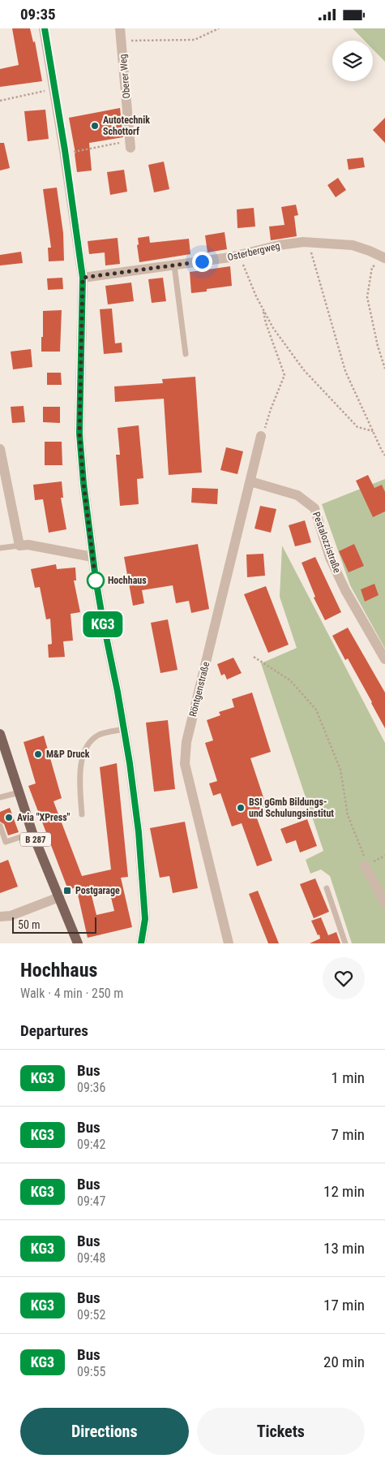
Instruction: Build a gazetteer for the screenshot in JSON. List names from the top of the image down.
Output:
{
  "streets": {
    "main road": ["B 287"],
    "street": [
      "Oberer Weg",
      "Osterbergweg",
      "Pestalozzistraße",
      "Röntgenstraße"
    ]
  },
  "crossings": [
    ["Pestalozzistraße", "Röntgenstraße"]
  ],
  "places": {
    "other": [
      "Autotechnik Schottorf",
      "Hochhaus",
      "M&P Druck",
      "BSI gGmb Bildungs- und Schulungsinstitut",
      "Avia \"XPress\""
    ],
    "transit": ["Postgarage"]
  },
  "lines": ["bus line KG3"],
  "scale_bar": "50 m",
  "page": {
    "status": "09:35",
    "on_map": "KG3",
    "scale": "50 m",
    "heading": [
      ["Hochhaus", "Walk · 4 min · 250 m"],
      "Departures"
    ],
    "list": [
      {
        "mark": "KG3",
        "name": "Bus",
        "note": "09:36",
        "value": "1 min"
      },
      {
        "mark": "KG3",
        "name": "Bus",
        "note": "09:42",
        "value": "7 min"
      },
      {
        "mark": "KG3",
        "name": "Bus",
        "note": "09:47",
        "value": "12 min"
      },
      {
        "mark": "KG3",
        "name": "Bus",
        "note": "09:48",
        "value": "13 min"
      },
      {
        "mark": "KG3",
        "name": "Bus",
        "note": "09:52",
        "value": "17 min"
      },
      {
        "mark": "KG3",
        "name": "Bus",
        "note": "09:55",
        "value": "20 min"
      }
    ],
    "buttons": ["Directions", "Tickets"]
  }
}
